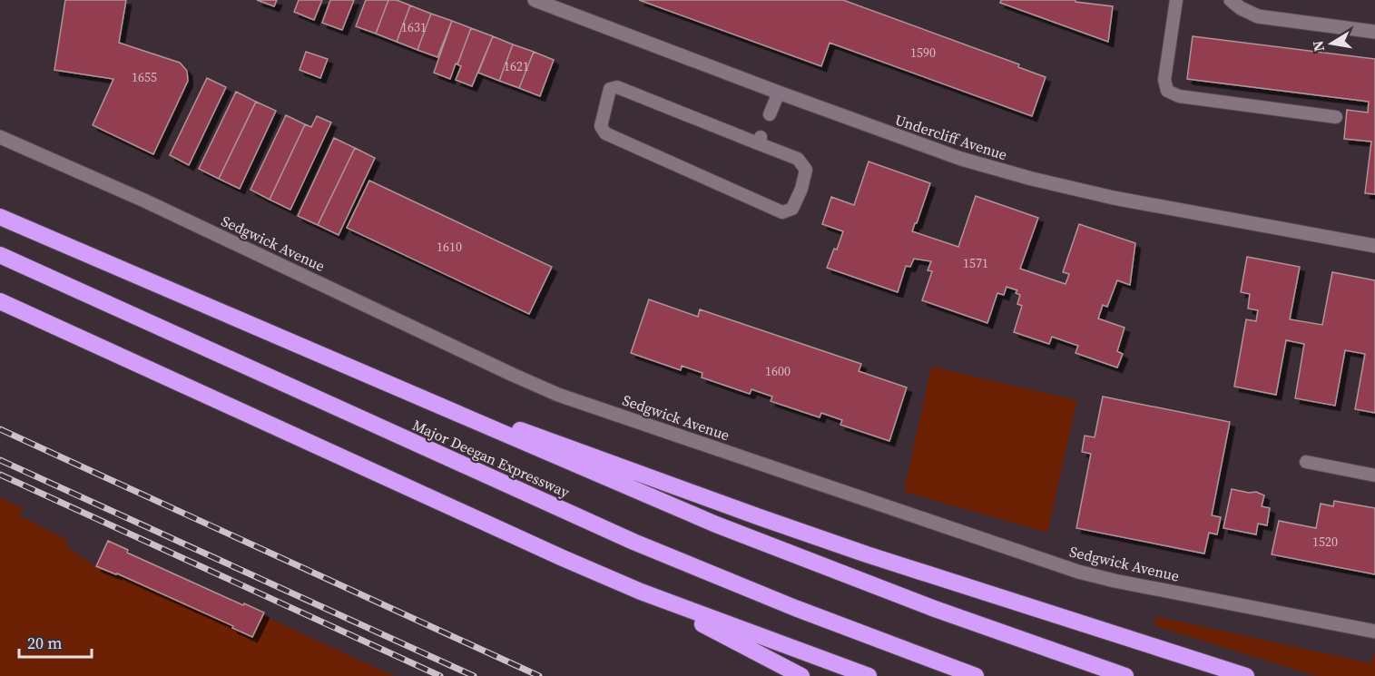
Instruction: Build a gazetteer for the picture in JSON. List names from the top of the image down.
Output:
{
  "streets": {
    "highway": ["Major Deegan Expressway"],
    "main road": ["Undercliff Avenue", "Sedgwick Avenue"]
  },
  "house_numbers": [
    "1631",
    "1590",
    "1621",
    "1655",
    "1610",
    "1571",
    "1600",
    "1520"
  ],
  "scale_bar": "20 m",
  "north": "left"
}
